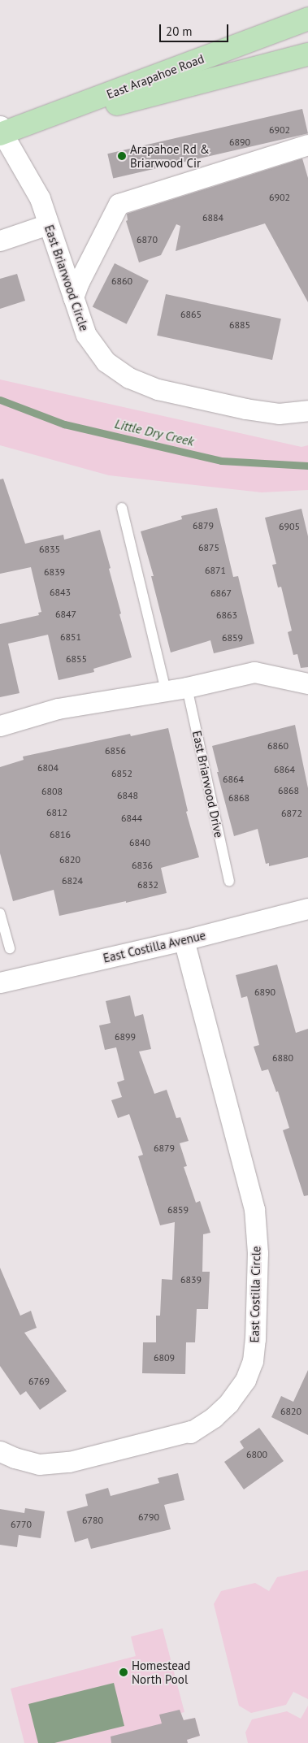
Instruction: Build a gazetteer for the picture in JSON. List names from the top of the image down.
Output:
{
  "streets": {
    "main road": ["East Arapahoe Road"],
    "street": ["East Briarwood Circle", "East Costilla Avenue", "East Costilla Circle"],
    "lane": ["East Briarwood Drive"]
  },
  "crossings": [
    ["East Arapahoe Road", "East Briarwood Circle"],
    ["East Costilla Avenue", "East Costilla Circle"]
  ],
  "water": ["Little Dry Creek"],
  "places": ["Arapahoe Rd & Briarwood Cir", "Homestead North Pool"],
  "house_numbers": [
    "6902",
    "6890",
    "6902",
    "6884",
    "6870",
    "6860",
    "6865",
    "6885",
    "6879",
    "6905",
    "6875",
    "6835",
    "6871",
    "6839",
    "6843",
    "6867",
    "6847",
    "6863",
    "6851",
    "6859",
    "6855",
    "6860",
    "6856",
    "6804",
    "6864",
    "6852",
    "6864",
    "6868",
    "6808",
    "6848",
    "6868",
    "6812",
    "6872",
    "6844",
    "6816",
    "6840",
    "6820",
    "6836",
    "6824",
    "6832",
    "6890",
    "6899",
    "6880",
    "6879",
    "6859",
    "6839",
    "6809",
    "6769",
    "6820",
    "6800",
    "6790",
    "6780",
    "6770"
  ],
  "scale_bar": "20 m"
}
